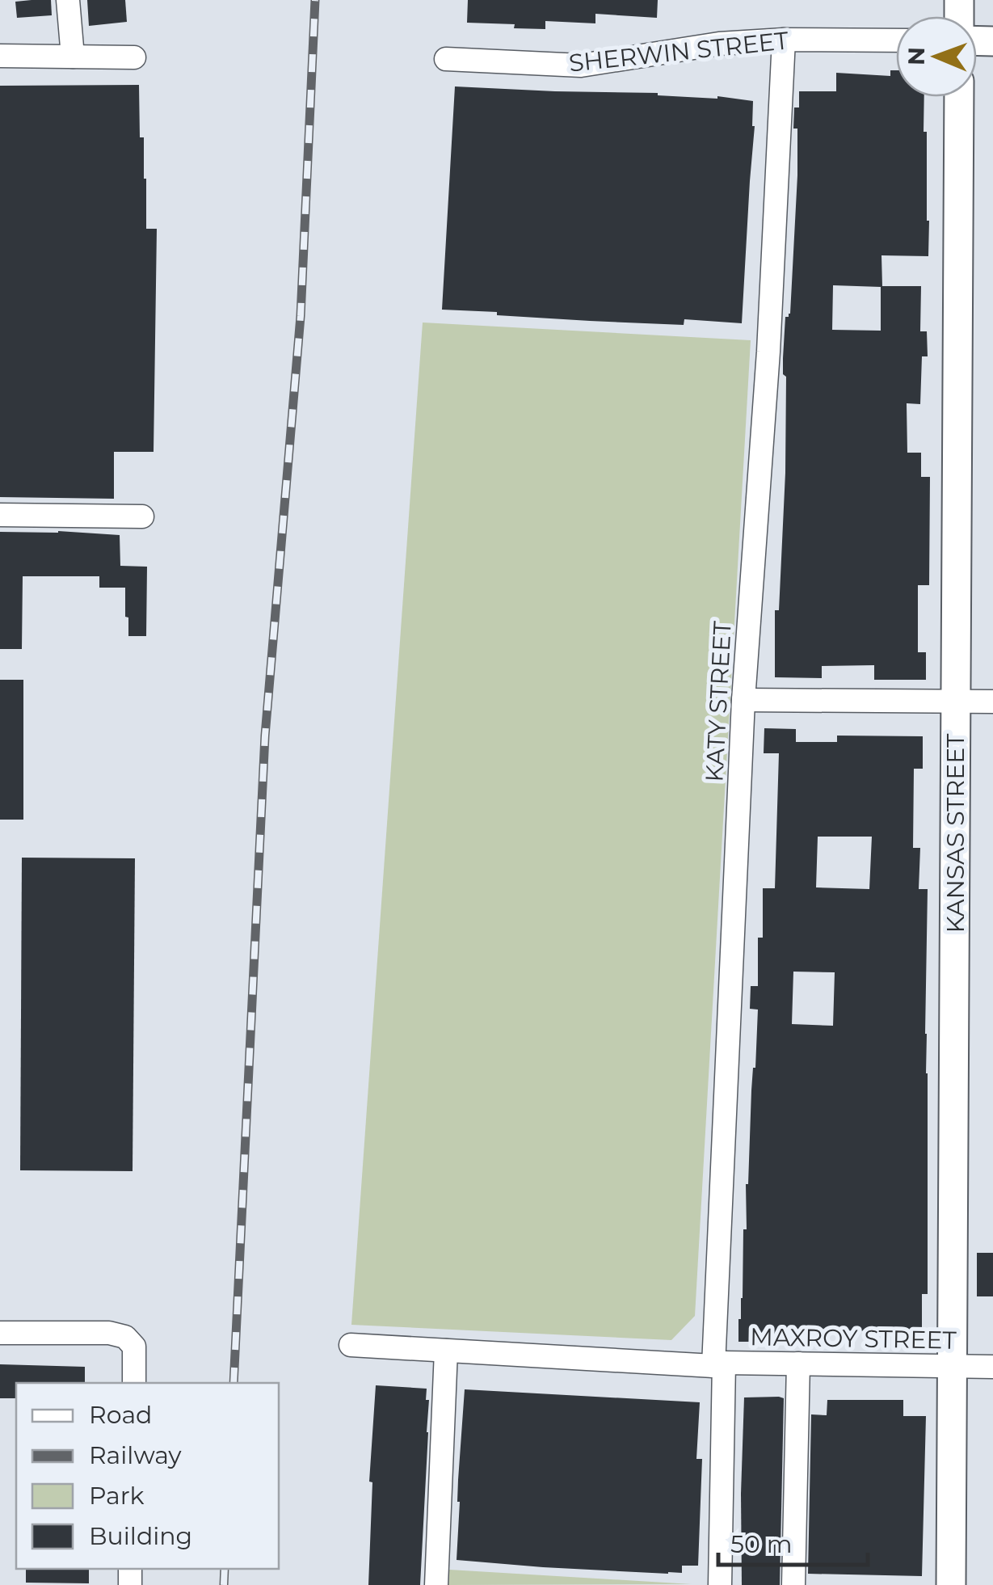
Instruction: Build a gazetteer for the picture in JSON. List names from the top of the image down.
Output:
{
  "streets": {
    "street": [
      "SHERWIN STREET",
      "KATY STREET",
      "KANSAS STREET",
      "MAXROY STREET"
    ]
  },
  "crossings": [
    ["SHERWIN STREET", "KATY STREET"],
    ["KATY STREET", "MAXROY STREET"],
    ["KANSAS STREET", "MAXROY STREET"]
  ],
  "legend": [
    "Road",
    "Railway",
    "Park",
    "Building"
  ],
  "scale_bar": "50 m",
  "north": "left"
}
